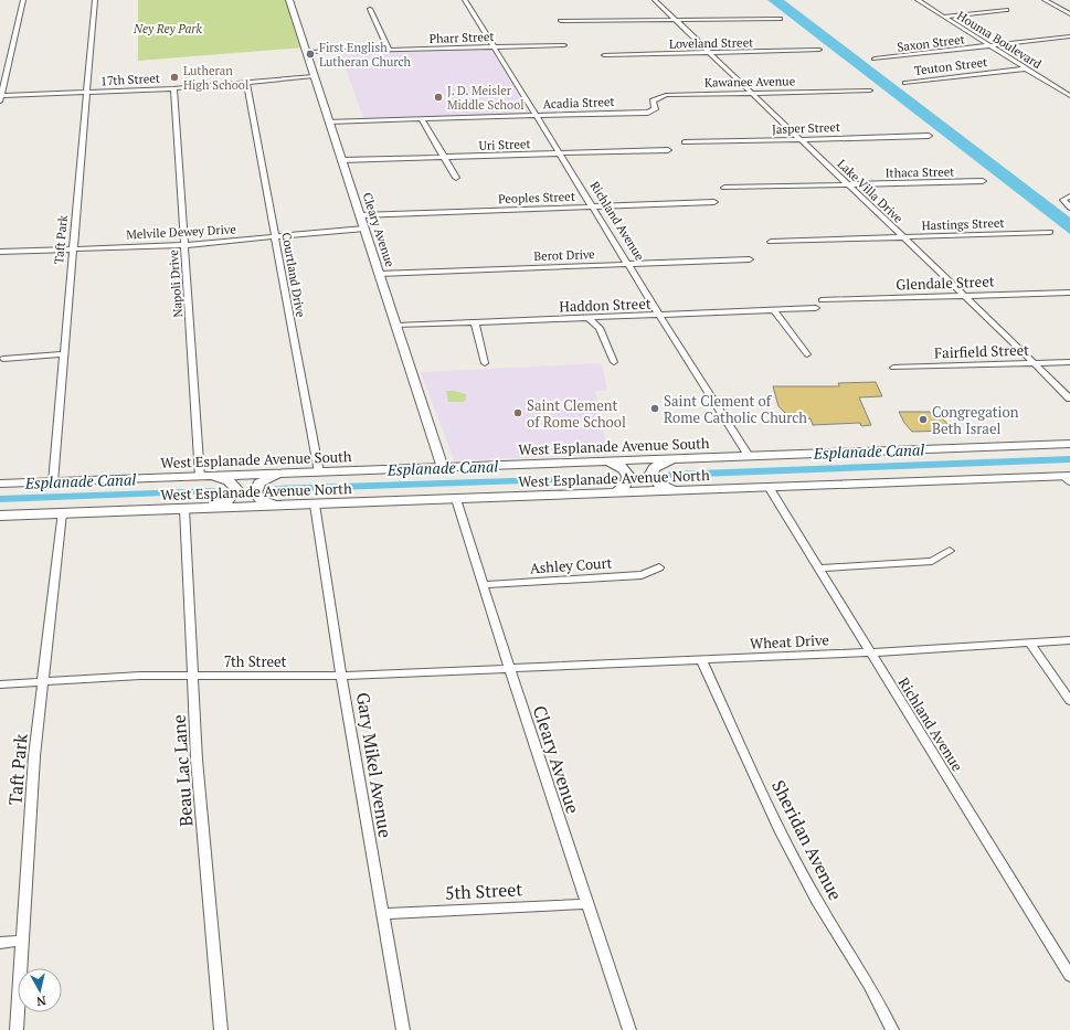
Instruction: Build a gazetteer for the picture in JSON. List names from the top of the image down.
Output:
{
  "streets": {
    "main road": ["West Esplanade Avenue South", "West Esplanade Avenue North"],
    "street": [
      "Pharr Street",
      "Houma Boulevard",
      "Loveland Street",
      "Saxon Street",
      "Teuton Street",
      "17th Street",
      "Kawanee Avenue",
      "Acadia Street",
      "Jasper Street",
      "Uri Street",
      "Ithaca Street",
      "Lake Villa Drive",
      "Peoples Street",
      "Richland Avenue",
      "Hastings Street",
      "Cleary Avenue",
      "Melvile Dewey Drive",
      "Taft Park",
      "Berot Drive",
      "Courtland Drive",
      "Glendale Street",
      "Napoli Drive",
      "Haddon Street",
      "Fairfield Street",
      "Ashley Court",
      "Wheat Drive",
      "7th Street",
      "Gary Mikel Avenue",
      "Beau Lac Lane",
      "Sheridan Avenue",
      "5th Street"
    ]
  },
  "crossings": [
    ["Pharr Street", "Richland Avenue"],
    ["Pharr Street", "Cleary Avenue"],
    ["Houma Boulevard", "Saxon Street"],
    ["Houma Boulevard", "Teuton Street"],
    ["Loveland Street", "Lake Villa Drive"],
    ["17th Street", "Cleary Avenue"],
    ["17th Street", "Taft Park"],
    ["17th Street", "Courtland Drive"],
    ["17th Street", "Napoli Drive"],
    ["Kawanee Avenue", "Acadia Street"],
    ["Kawanee Avenue", "Lake Villa Drive"],
    ["Acadia Street", "Richland Avenue"],
    ["Acadia Street", "Cleary Avenue"],
    ["Jasper Street", "Lake Villa Drive"],
    ["Uri Street", "Richland Avenue"],
    ["Uri Street", "Cleary Avenue"],
    ["Ithaca Street", "Lake Villa Drive"],
    ["Lake Villa Drive", "Hastings Street"],
    ["Lake Villa Drive", "Glendale Street"],
    ["Lake Villa Drive", "Fairfield Street"],
    ["Peoples Street", "Richland Avenue"],
    ["Peoples Street", "Cleary Avenue"],
    ["Richland Avenue", "Berot Drive"],
    ["Richland Avenue", "Haddon Street"],
    ["Richland Avenue", "West Esplanade Avenue South"],
    ["Richland Avenue", "West Esplanade Avenue North"],
    ["Richland Avenue", "Wheat Drive"],
    ["Cleary Avenue", "Melvile Dewey Drive"],
    ["Cleary Avenue", "Berot Drive"],
    ["Cleary Avenue", "Haddon Street"],
    ["Cleary Avenue", "West Esplanade Avenue South"],
    ["Cleary Avenue", "West Esplanade Avenue North"],
    ["Cleary Avenue", "Ashley Court"],
    ["Cleary Avenue", "Wheat Drive"],
    ["Cleary Avenue", "7th Street"],
    ["Cleary Avenue", "5th Street"],
    ["Melvile Dewey Drive", "Taft Park"],
    ["Melvile Dewey Drive", "Courtland Drive"],
    ["Melvile Dewey Drive", "Napoli Drive"],
    ["Taft Park", "West Esplanade Avenue South"],
    ["Taft Park", "West Esplanade Avenue North"],
    ["Taft Park", "7th Street"],
    ["Courtland Drive", "West Esplanade Avenue South"],
    ["Napoli Drive", "West Esplanade Avenue South"],
    ["West Esplanade Avenue North", "Gary Mikel Avenue"],
    ["West Esplanade Avenue North", "Beau Lac Lane"],
    ["Wheat Drive", "7th Street"],
    ["Wheat Drive", "Sheridan Avenue"],
    ["7th Street", "Gary Mikel Avenue"],
    ["7th Street", "Beau Lac Lane"],
    ["Gary Mikel Avenue", "5th Street"]
  ],
  "water": ["Esplanade Canal"],
  "parks": ["Ney Rey Park"],
  "places": [
    "First English Lutheran Church",
    "Lutheran High School",
    "J. D. Meisler Middle School",
    "Saint Clement of Rome Catholic Church",
    "Saint Clement of Rome School",
    "Congregation Beth Israel"
  ],
  "north": "bottom"
}
